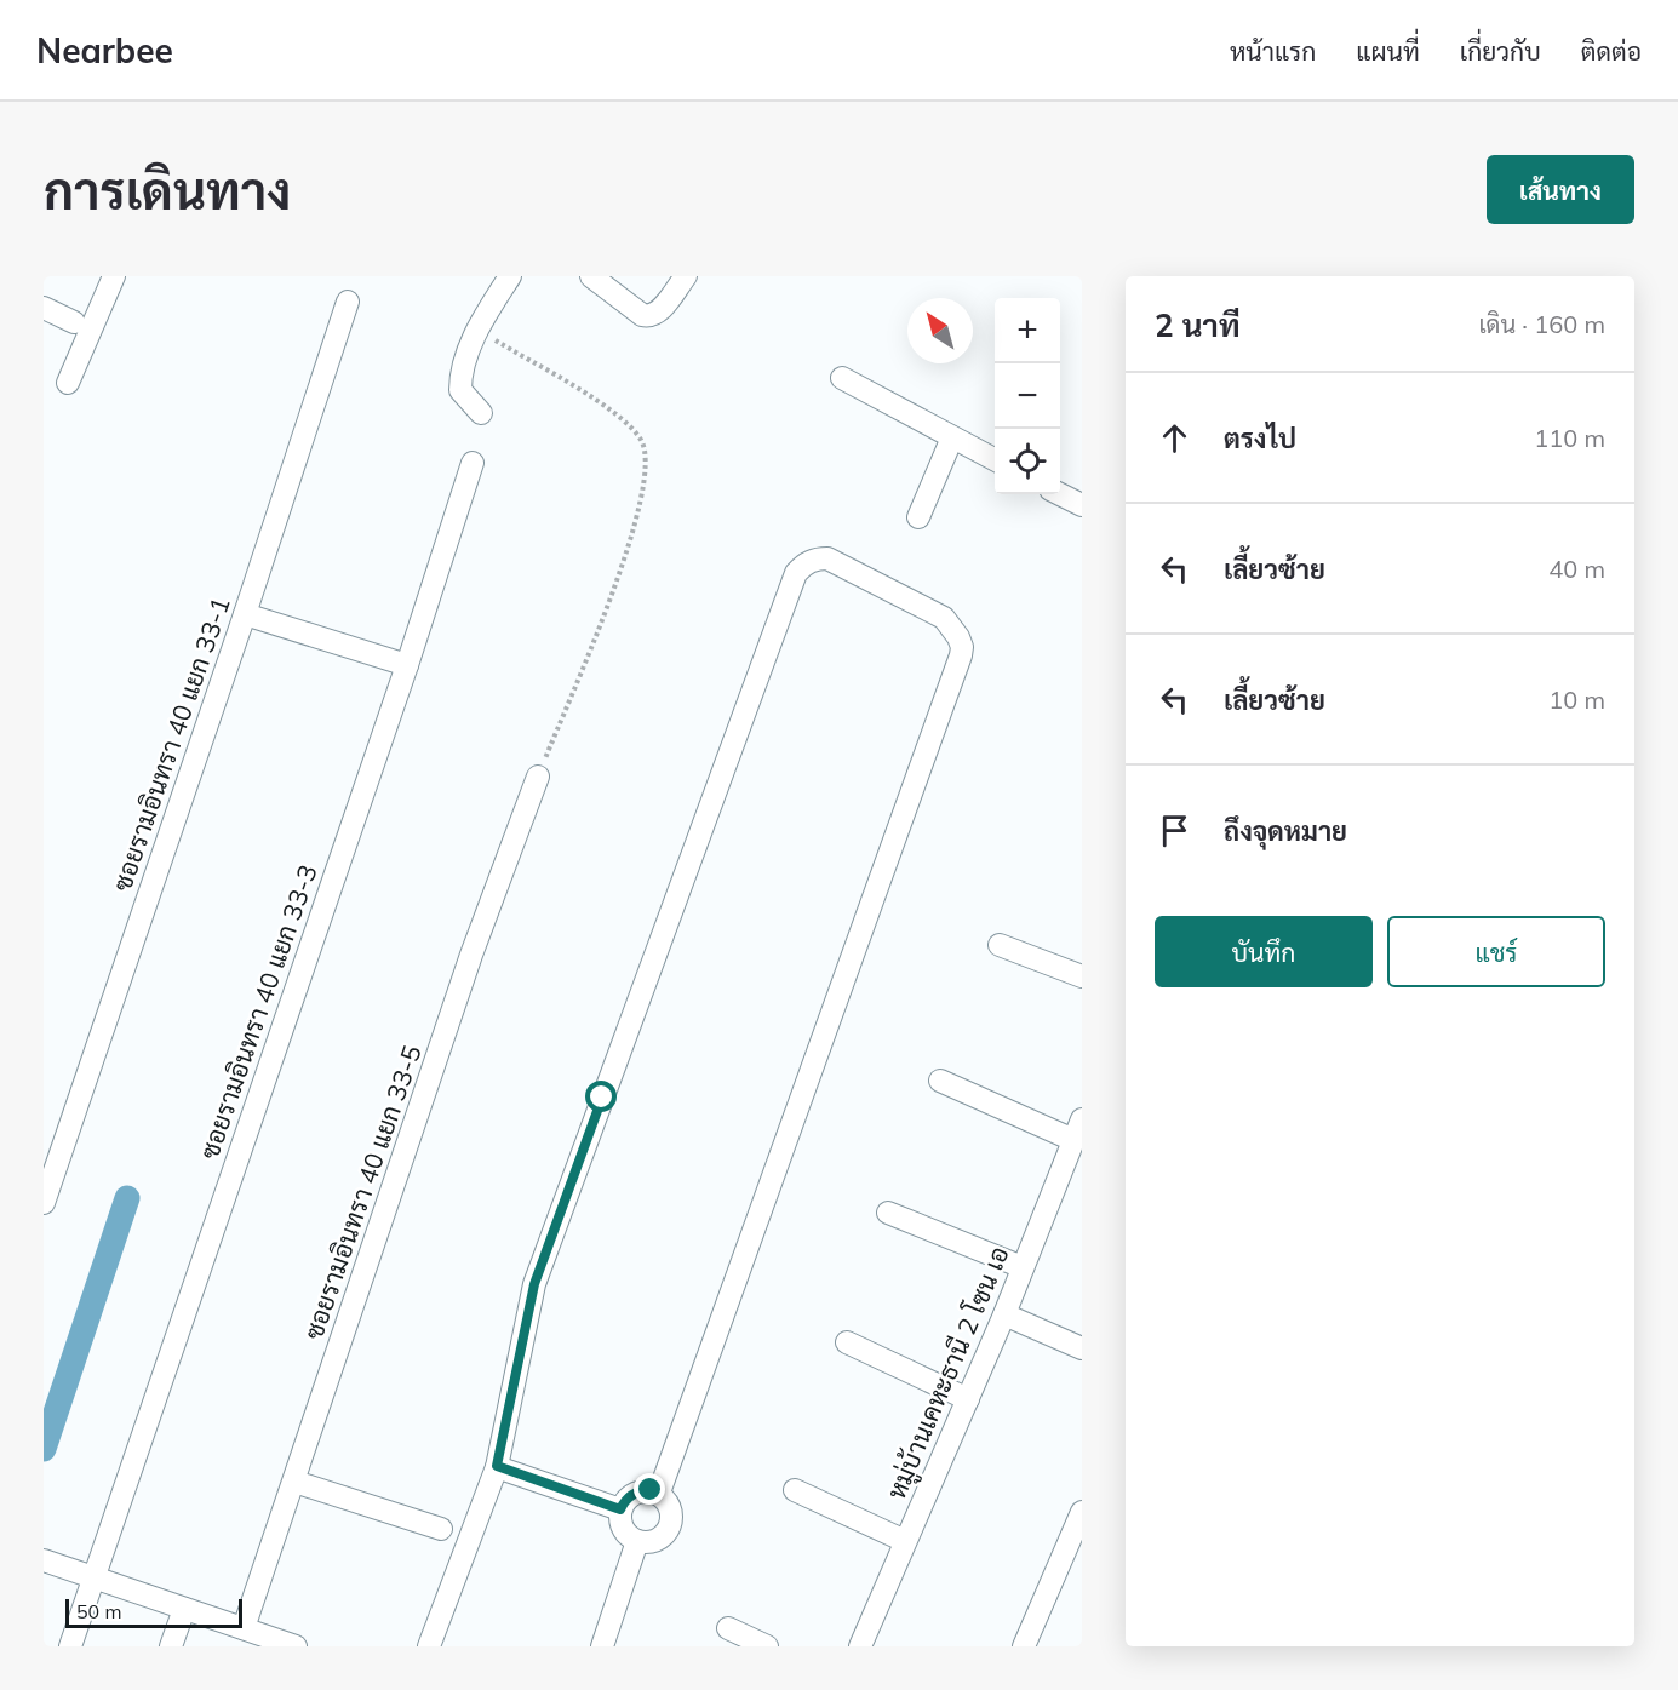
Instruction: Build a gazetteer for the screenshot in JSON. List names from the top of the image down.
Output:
{
  "streets": {
    "street": [
      "ซอยรามอินทรา 40 แยก 33-1",
      "ซอยรามอินทรา 40 แยก 33-3",
      "ซอยรามอินทรา 40 แยก 33-5",
      "หมู่บ้านเคหะธานี 2 โซน เอ"
    ]
  },
  "scale_bar": "50 m",
  "north": "top left",
  "page": {
    "header": "Nearbee",
    "nav": [
      "หน้าแรก",
      "แผนที่",
      "เกี่ยวกับ",
      "ติดต่อ"
    ],
    "title": "การเดินทาง",
    "buttons": [
      "เส้นทาง",
      ["บันทึก", "แชร์"]
    ],
    "heading": ["2 นาที", "เดิน · 160 m"],
    "map_buttons": ["+", "−"],
    "list": [
      ["ตรงไป", "110 m"],
      ["เลี้ยวซ้าย", "40 m"],
      ["เลี้ยวซ้าย", "10 m"],
      "ถึงจุดหมาย"
    ],
    "scale": "50 m"
  }
}
